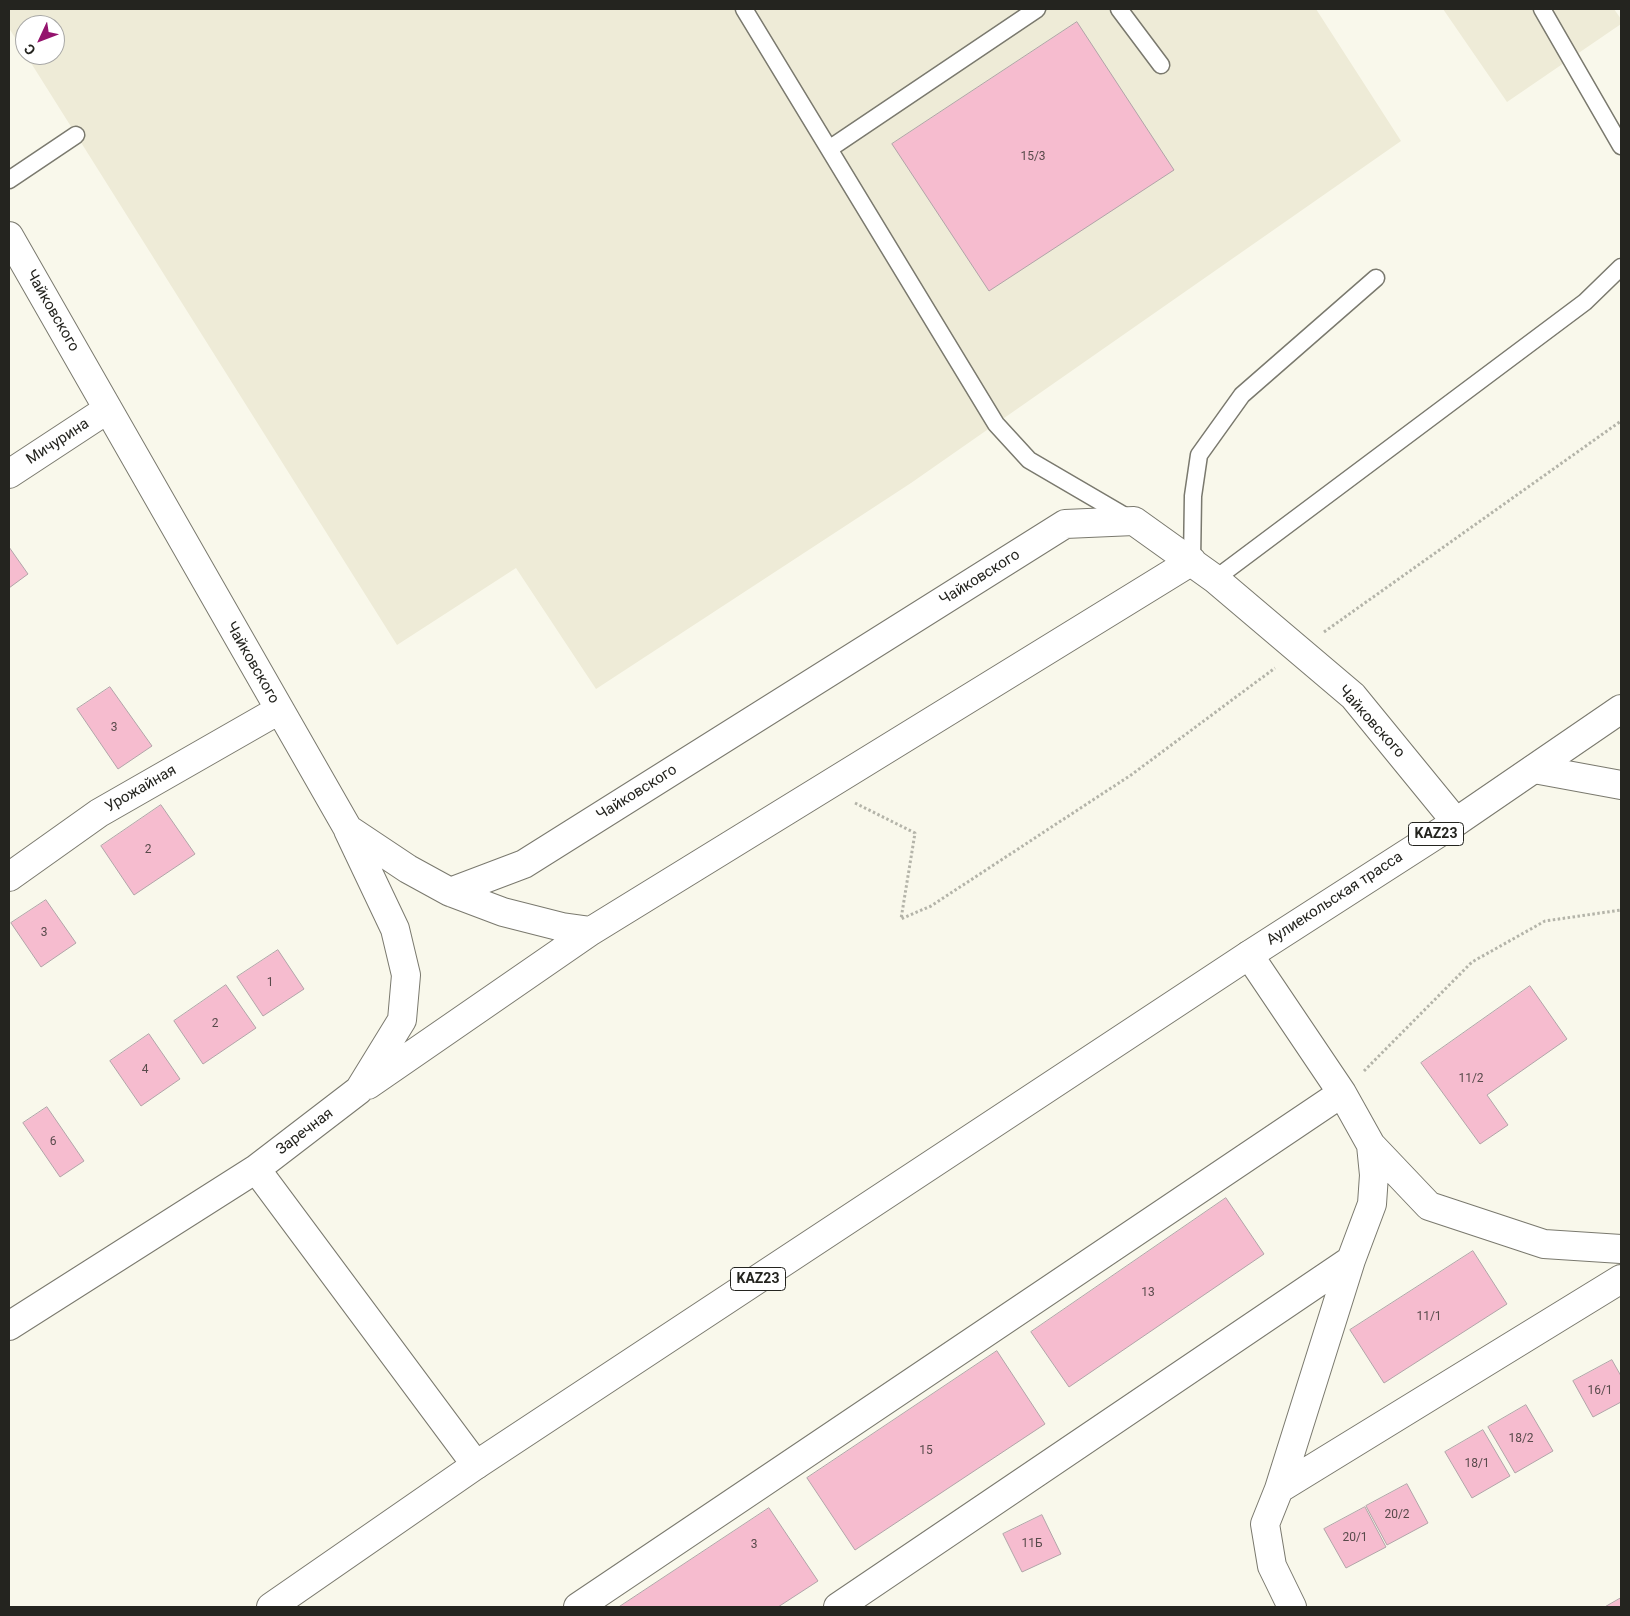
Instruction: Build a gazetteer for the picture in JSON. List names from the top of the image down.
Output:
{
  "streets": {
    "main road": [
      "Чайковского",
      "Мичурина",
      "Урожайная",
      "KAZ23",
      "Аулиекольская трасса",
      "Заречная"
    ]
  },
  "crossings": [
    ["Чайковского", "Мичурина"],
    ["Чайковского", "Урожайная"],
    ["Чайковского", "Аулиекольская трасса"],
    ["Чайковского", "Заречная"],
    ["KAZ23", "Аулиекольская трасса"]
  ],
  "house_numbers": [
    "15/3",
    "3",
    "2",
    "3",
    "1",
    "2",
    "4",
    "11/2",
    "6",
    "13",
    "11/1",
    "16/1",
    "18/2",
    "15",
    "18/1",
    "20/2",
    "20/1",
    "11Б",
    "3"
  ],
  "north": "bottom left"
}
